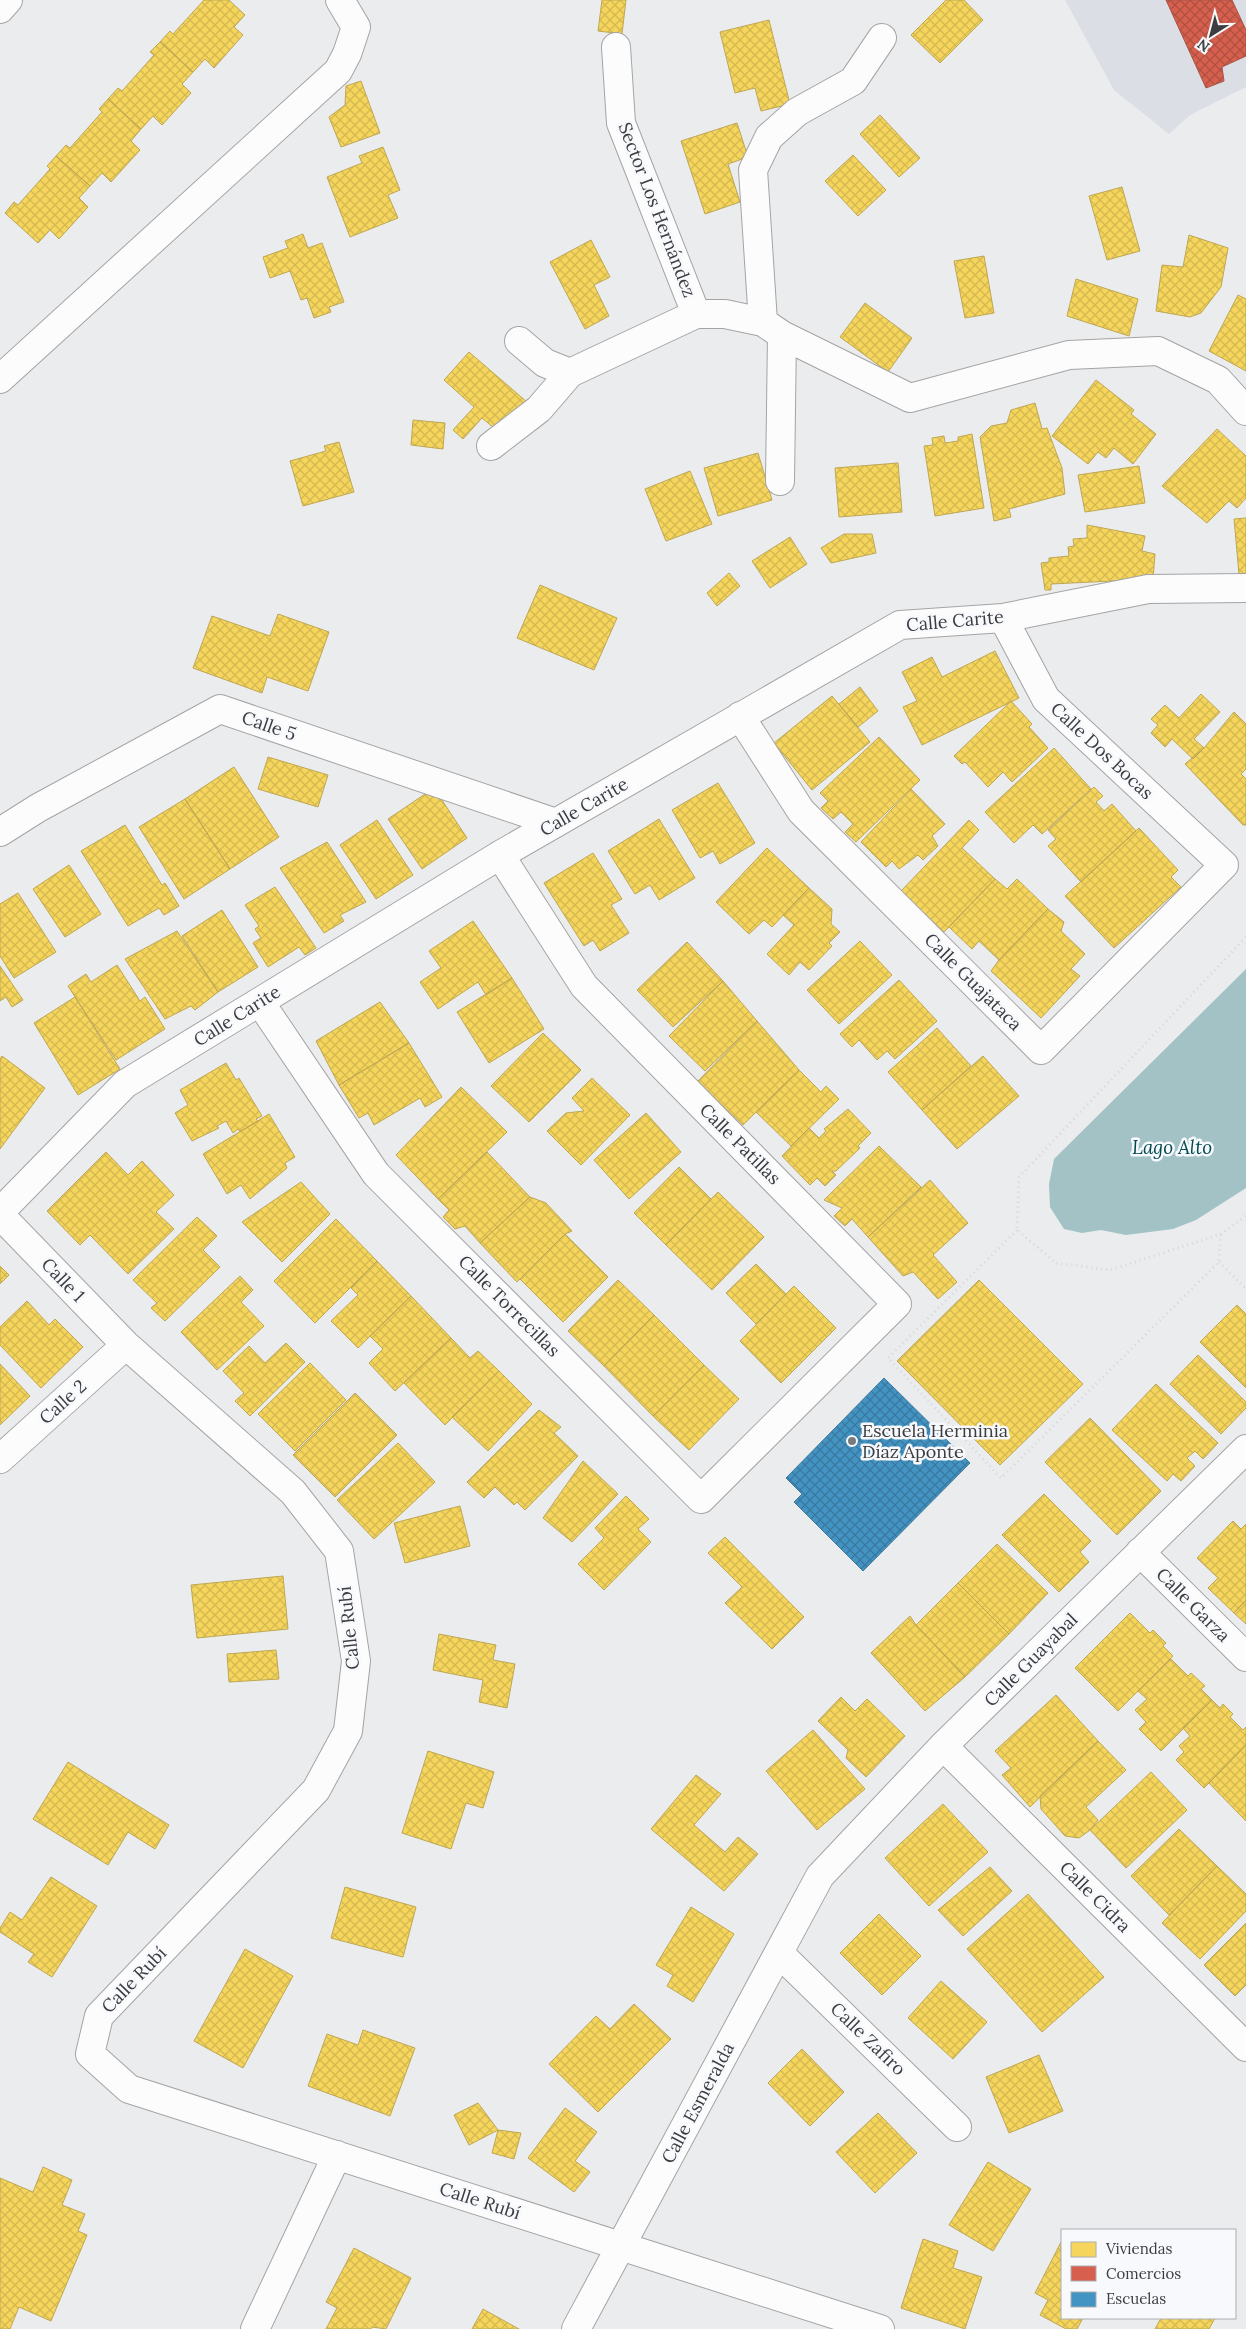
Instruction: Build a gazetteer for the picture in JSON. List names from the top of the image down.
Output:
{
  "streets": {
    "street": [
      "Sector Los Hernández",
      "Calle Carite",
      "Calle 5",
      "Calle Dos Bocas",
      "Calle Guajataca",
      "Calle Patillas",
      "Calle 1",
      "Calle Torrecillas",
      "Calle 2",
      "Calle Garza",
      "Calle Rubí",
      "Calle Guayabal",
      "Calle Cidra",
      "Calle Zafiro",
      "Calle Esmeralda"
    ]
  },
  "crossings": [
    ["Calle Carite", "Calle 5"],
    ["Calle Carite", "Calle Dos Bocas"],
    ["Calle Carite", "Calle Guajataca"],
    ["Calle Carite", "Calle Patillas"],
    ["Calle Carite", "Calle Torrecillas"],
    ["Calle Dos Bocas", "Calle Guajataca"],
    ["Calle Patillas", "Calle Torrecillas"],
    ["Calle 1", "Calle 2"],
    ["Calle 1", "Calle Rubí"],
    ["Calle 2", "Calle Rubí"],
    ["Calle Garza", "Calle Guayabal"],
    ["Calle Rubí", "Calle Esmeralda"],
    ["Calle Guayabal", "Calle Cidra"],
    ["Calle Guayabal", "Calle Esmeralda"],
    ["Calle Zafiro", "Calle Esmeralda"]
  ],
  "water": ["Lago Alto"],
  "places": ["Escuela Herminia Díaz Aponte"],
  "legend": ["Viviendas", "Comercios", "Escuelas"],
  "north": "bottom left"
}
